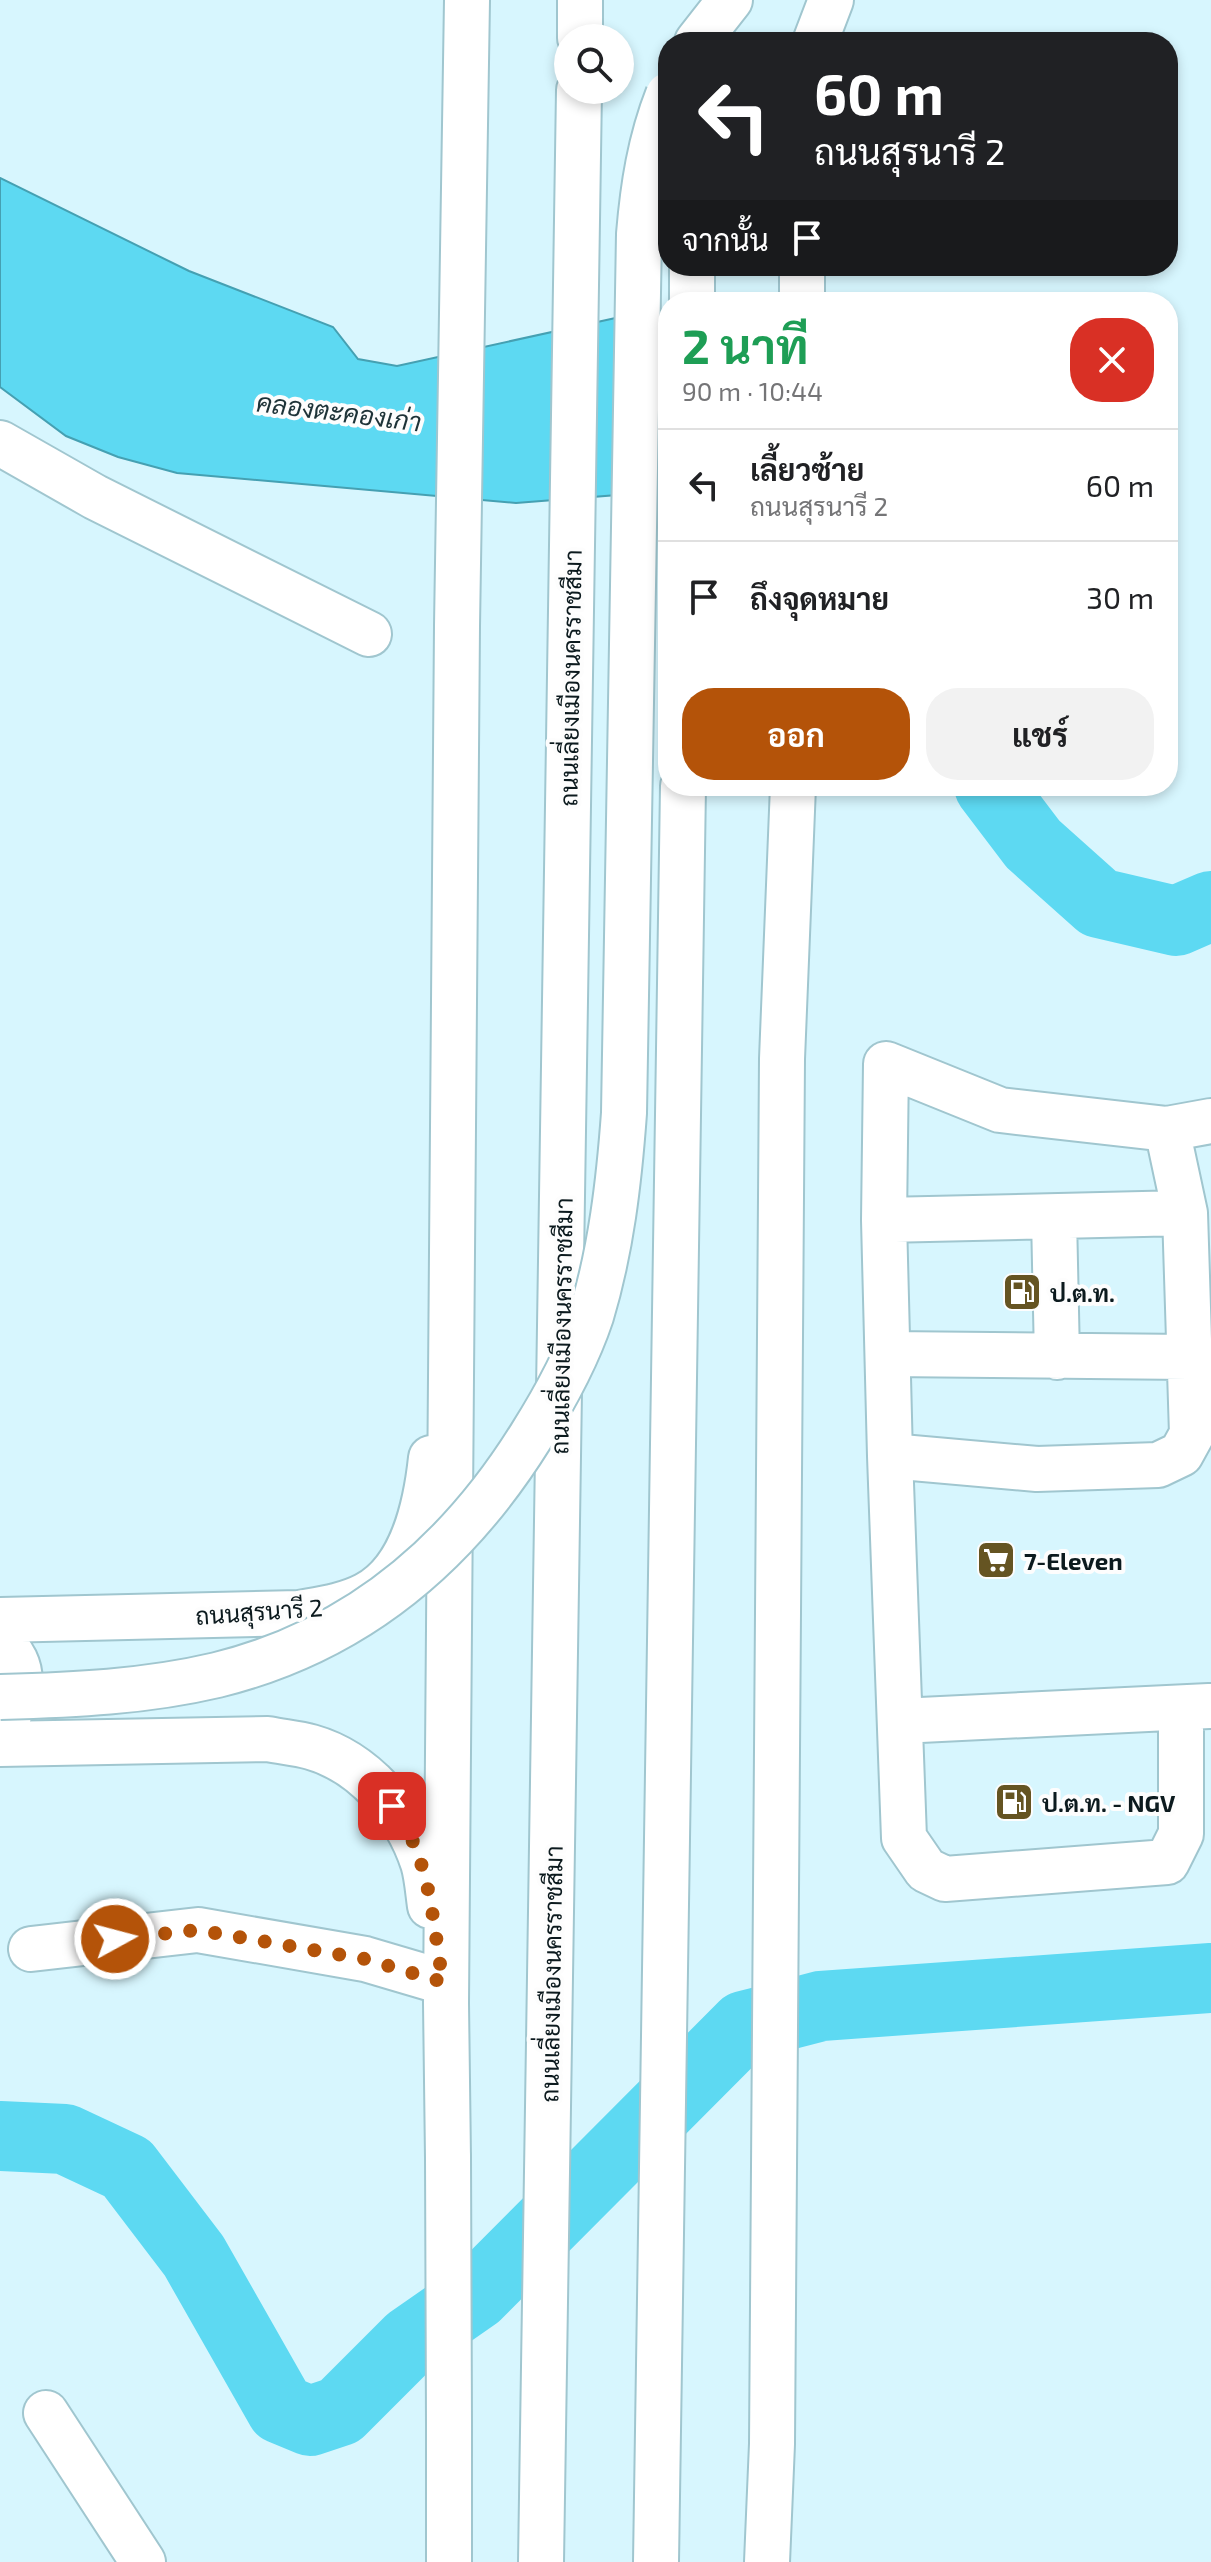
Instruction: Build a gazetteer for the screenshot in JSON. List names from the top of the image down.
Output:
{
  "streets": {
    "main road": ["ถนนเลี่ยงเมืองนครราชสีมา", "ถนนสุรนารี 2"]
  },
  "water": ["คลองตะคองเก่า"],
  "places": {
    "fuel station": ["ป.ต.ท.", "ป.ต.ท. - NGV"],
    "supermarket": ["7-Eleven"]
  },
  "page": {
    "turn": ["60 m", "ถนนสุรนารี 2"],
    "then": "จากนั้น",
    "heading": ["2 นาที", "90 m · 10:44"],
    "list": [
      {
        "name": "เลี้ยวซ้าย",
        "note": "ถนนสุรนารี 2",
        "value": "60 m"
      },
      {
        "name": "ถึงจุดหมาย",
        "value": "30 m"
      }
    ],
    "buttons": ["ออก", "แชร์"]
  }
}
